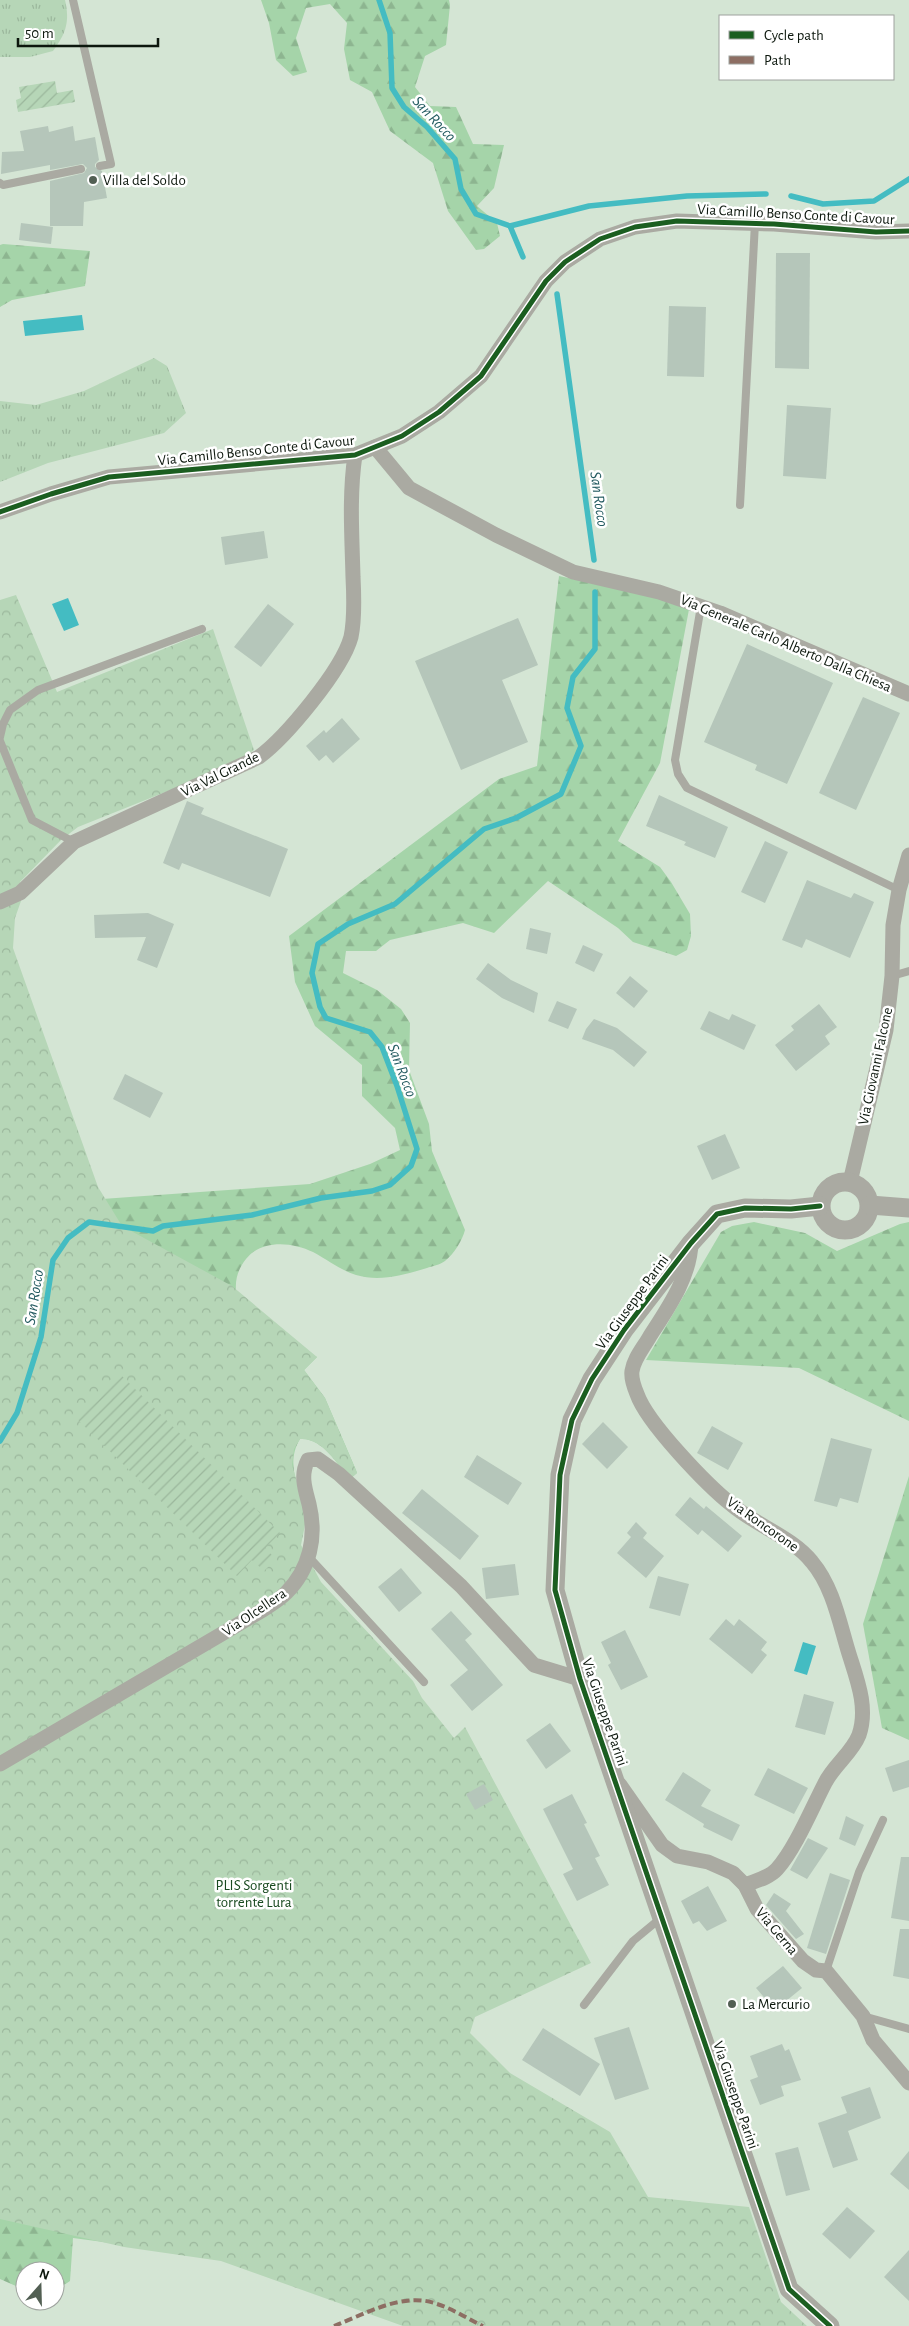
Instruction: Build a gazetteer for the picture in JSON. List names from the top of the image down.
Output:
{
  "streets": {
    "street": [
      "Via Camillo Benso Conte di Cavour",
      "Via Generale Carlo Alberto Dalla Chiesa",
      "Via Val Grande",
      "Via Giovanni Falcone",
      "Via Giuseppe Parini",
      "Via Roncorone",
      "Via Olcellera",
      "Via Gerna"
    ]
  },
  "crossings": [
    ["Via Camillo Benso Conte di Cavour", "Via Generale Carlo Alberto Dalla Chiesa"],
    ["Via Camillo Benso Conte di Cavour", "Via Val Grande"],
    ["Via Giovanni Falcone", "Via Giuseppe Parini"],
    ["Via Giuseppe Parini", "Via Roncorone"],
    ["Via Giuseppe Parini", "Via Olcellera"],
    ["Via Giuseppe Parini", "Via Gerna"],
    ["Via Roncorone", "Via Gerna"]
  ],
  "water": ["San Rocco"],
  "parks": ["PLIS Sorgenti torrente Lura"],
  "places": ["Villa del Soldo", "La Mercurio"],
  "legend": ["Cycle path", "Path"],
  "scale_bar": "50 m",
  "north": "top"
}
